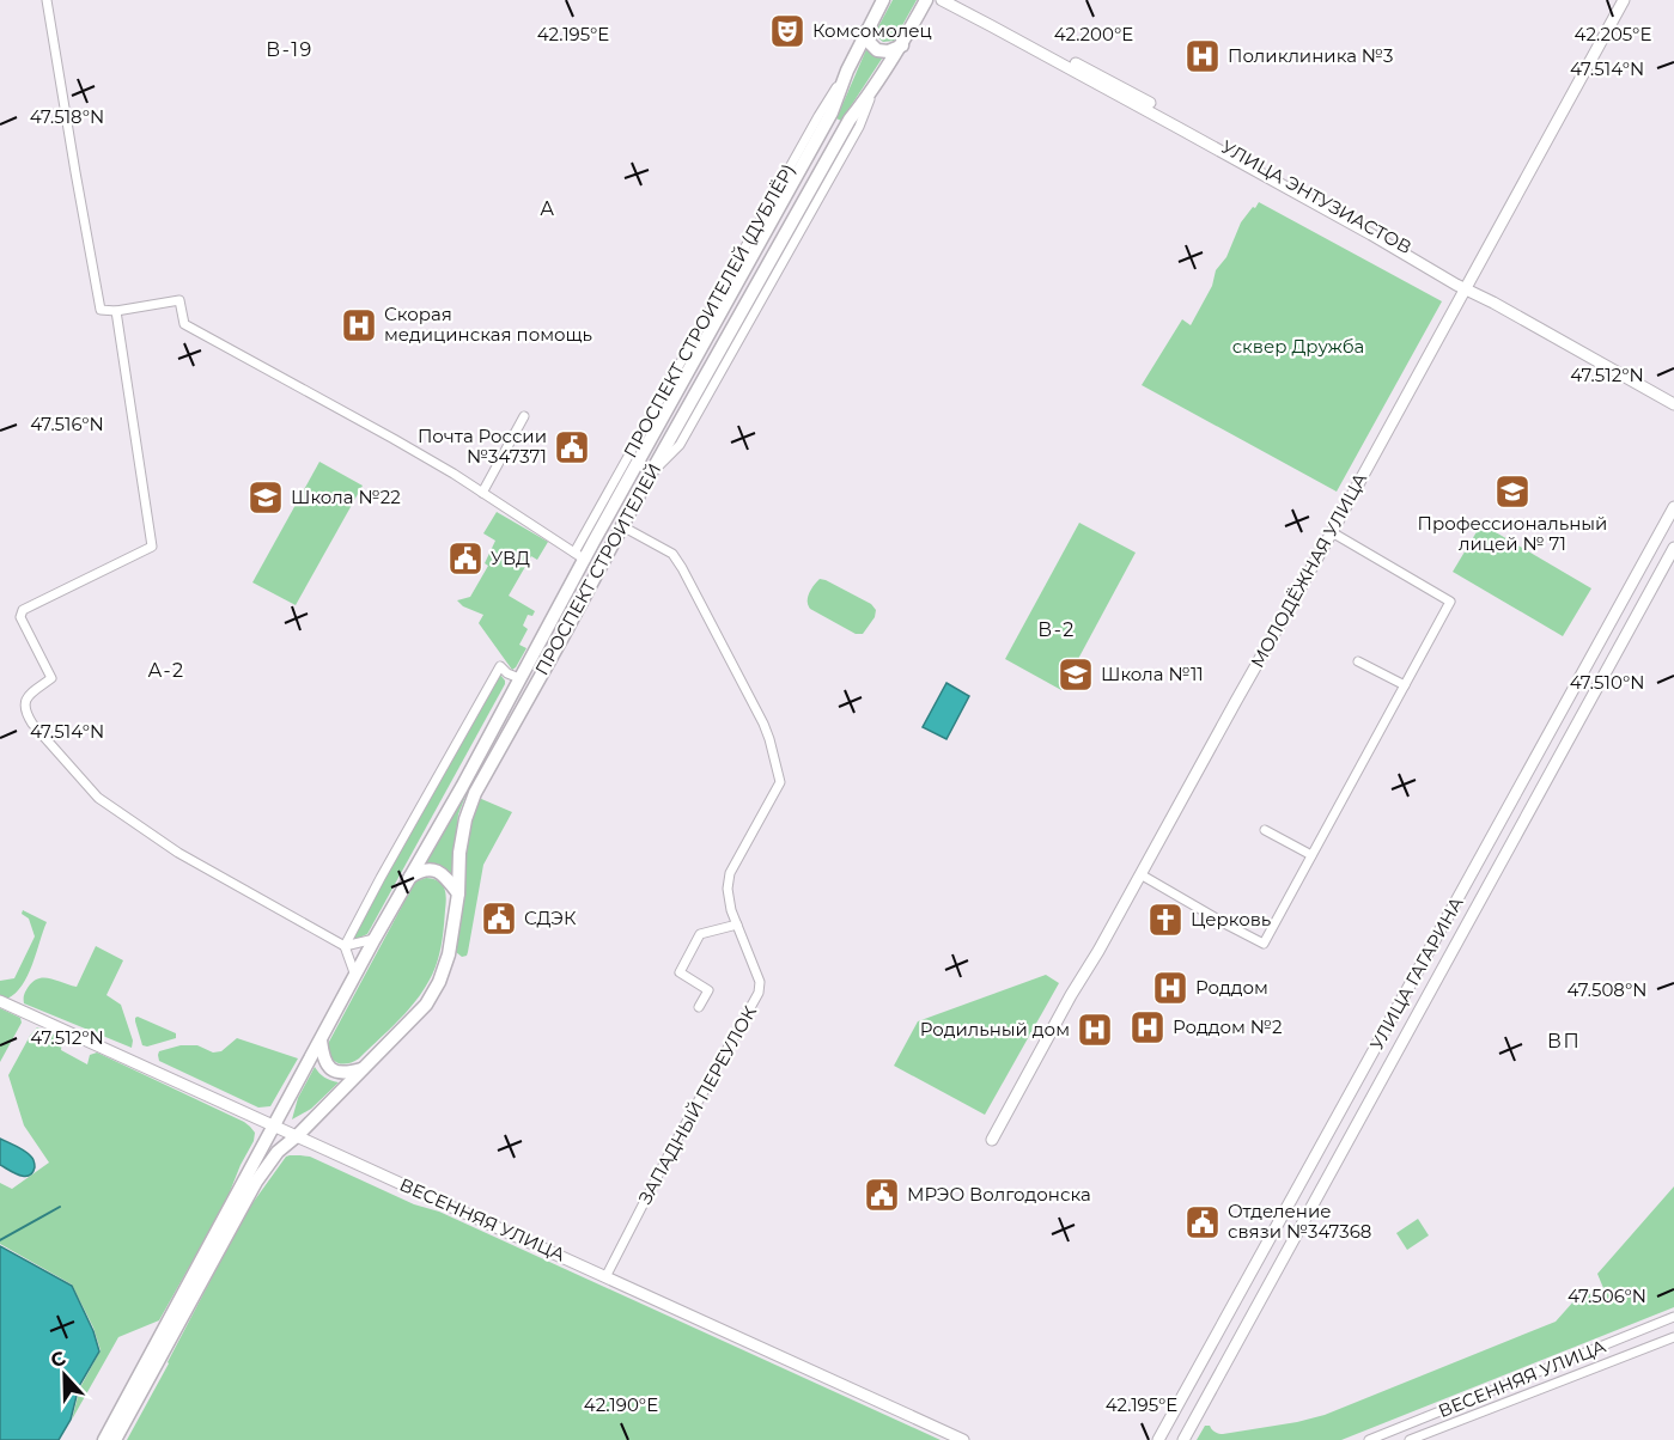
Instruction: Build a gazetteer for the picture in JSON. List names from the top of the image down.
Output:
{
  "streets": {
    "main road": ["ПРОСПЕКТ СТРОИТЕЛЕЙ"],
    "street": [
      "УЛИЦА ЭНТУЗИАСТОВ",
      "МОЛОДЁЖНАЯ УЛИЦА",
      "УЛИЦА ГАГАРИНА",
      "ЗАПАДНЫЙ ПЕРЕУЛОК",
      "ВЕСЕННЯЯ УЛИЦА"
    ]
  },
  "crossings": [
    ["ПРОСПЕКТ СТРОИТЕЛЕЙ", "ЗАПАДНЫЙ ПЕРЕУЛОК"],
    ["ПРОСПЕКТ СТРОИТЕЛЕЙ", "ВЕСЕННЯЯ УЛИЦА"],
    ["ЗАПАДНЫЙ ПЕРЕУЛОК", "ВЕСЕННЯЯ УЛИЦА"]
  ],
  "districts": [
    "В-19",
    "А",
    "В-2",
    "А-2",
    "ВП"
  ],
  "parks": ["сквер Дружба"],
  "places": {
    "theatre": ["Комсомолец"],
    "hospital": [
      "Поликлиника №3",
      "Скорая медицинская помощь",
      "Роддом",
      "Роддом №2",
      "Родильный дом"
    ],
    "public building": [
      "Почта России №347371",
      "УВД",
      "СДЭК",
      "МРЭО Волгодонска",
      "Отделение связи №347368"
    ],
    "school or university": ["Профессиональный лицей № 71", "Школа №22", "Школа №11"],
    "church": ["Церковь"]
  },
  "north": "top",
  "coordinates": [
    "42.195°E",
    "42.200°E",
    "42.205°E",
    "47.514°N",
    "47.518°N",
    "47.512°N",
    "47.516°N",
    "47.510°N",
    "47.508°N",
    "47.506°N",
    "42.190°E"
  ]
}
